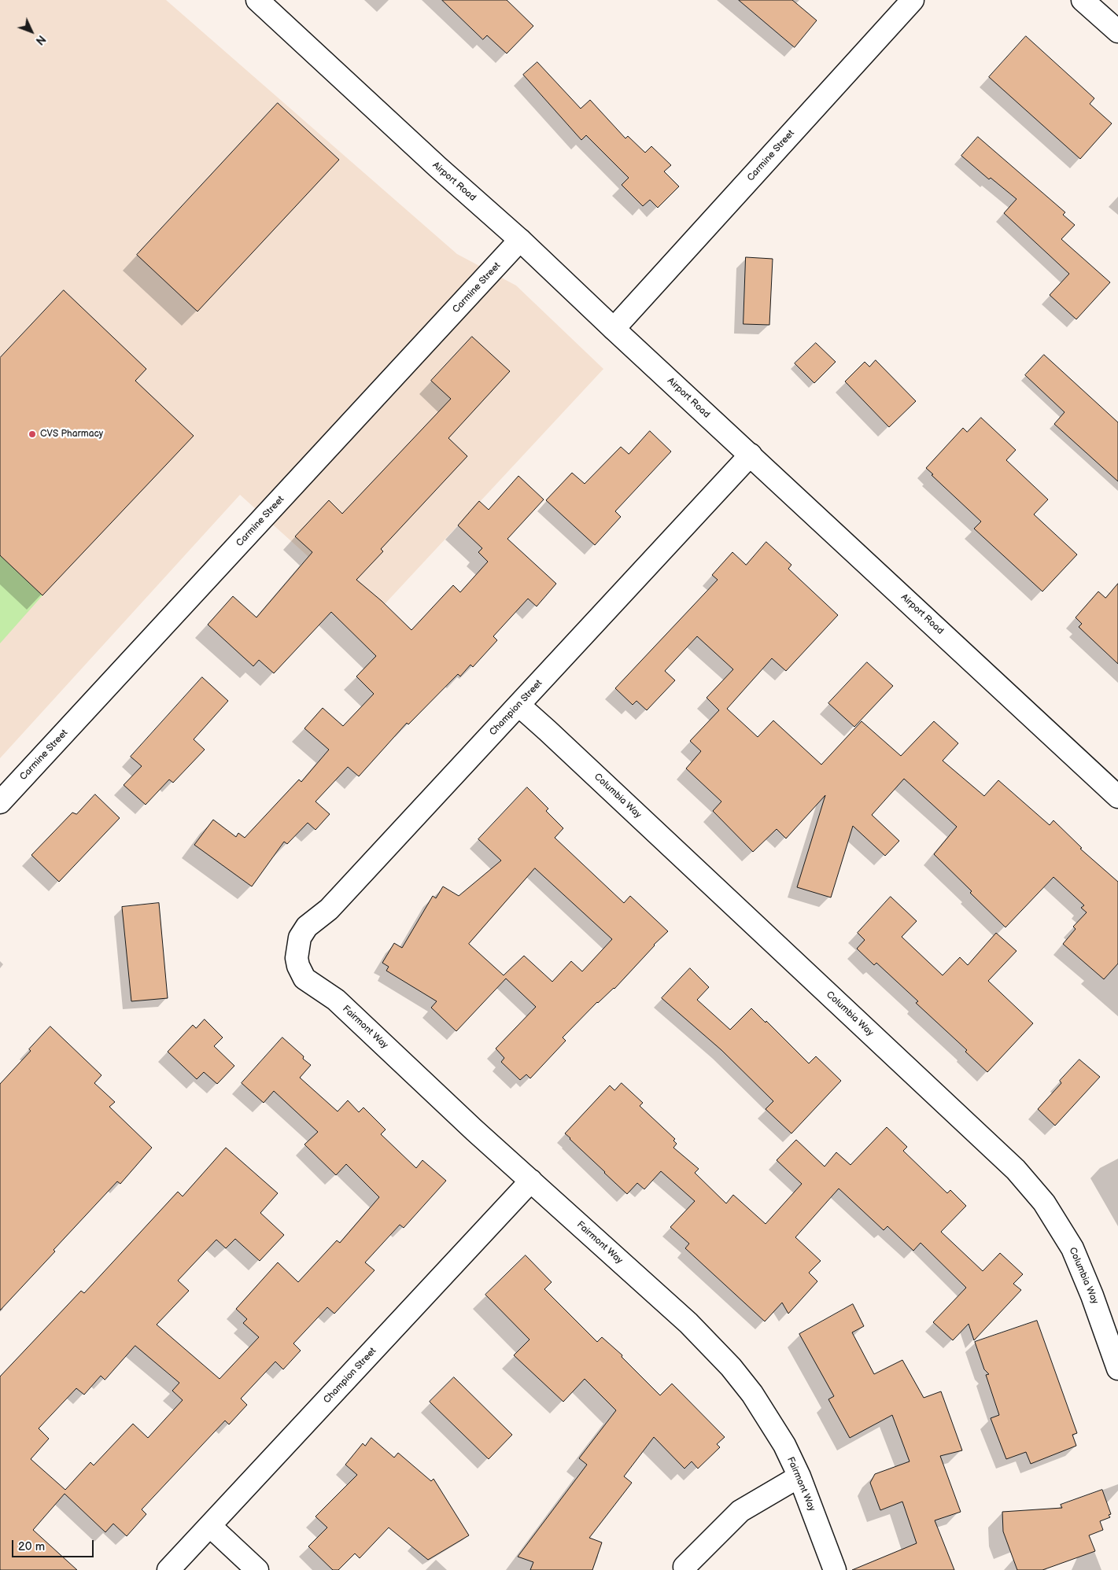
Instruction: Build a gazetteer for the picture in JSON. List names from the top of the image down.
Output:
{
  "streets": {
    "street": [
      "Carmine Street",
      "Airport Road",
      "Champion Street",
      "Columbia Way",
      "Fairmont Way"
    ]
  },
  "crossings": [
    ["Carmine Street", "Airport Road"],
    ["Airport Road", "Champion Street"],
    ["Champion Street", "Columbia Way"],
    ["Champion Street", "Fairmont Way"]
  ],
  "places": ["CVS Pharmacy"],
  "scale_bar": "20 m",
  "north": "bottom right"
}
